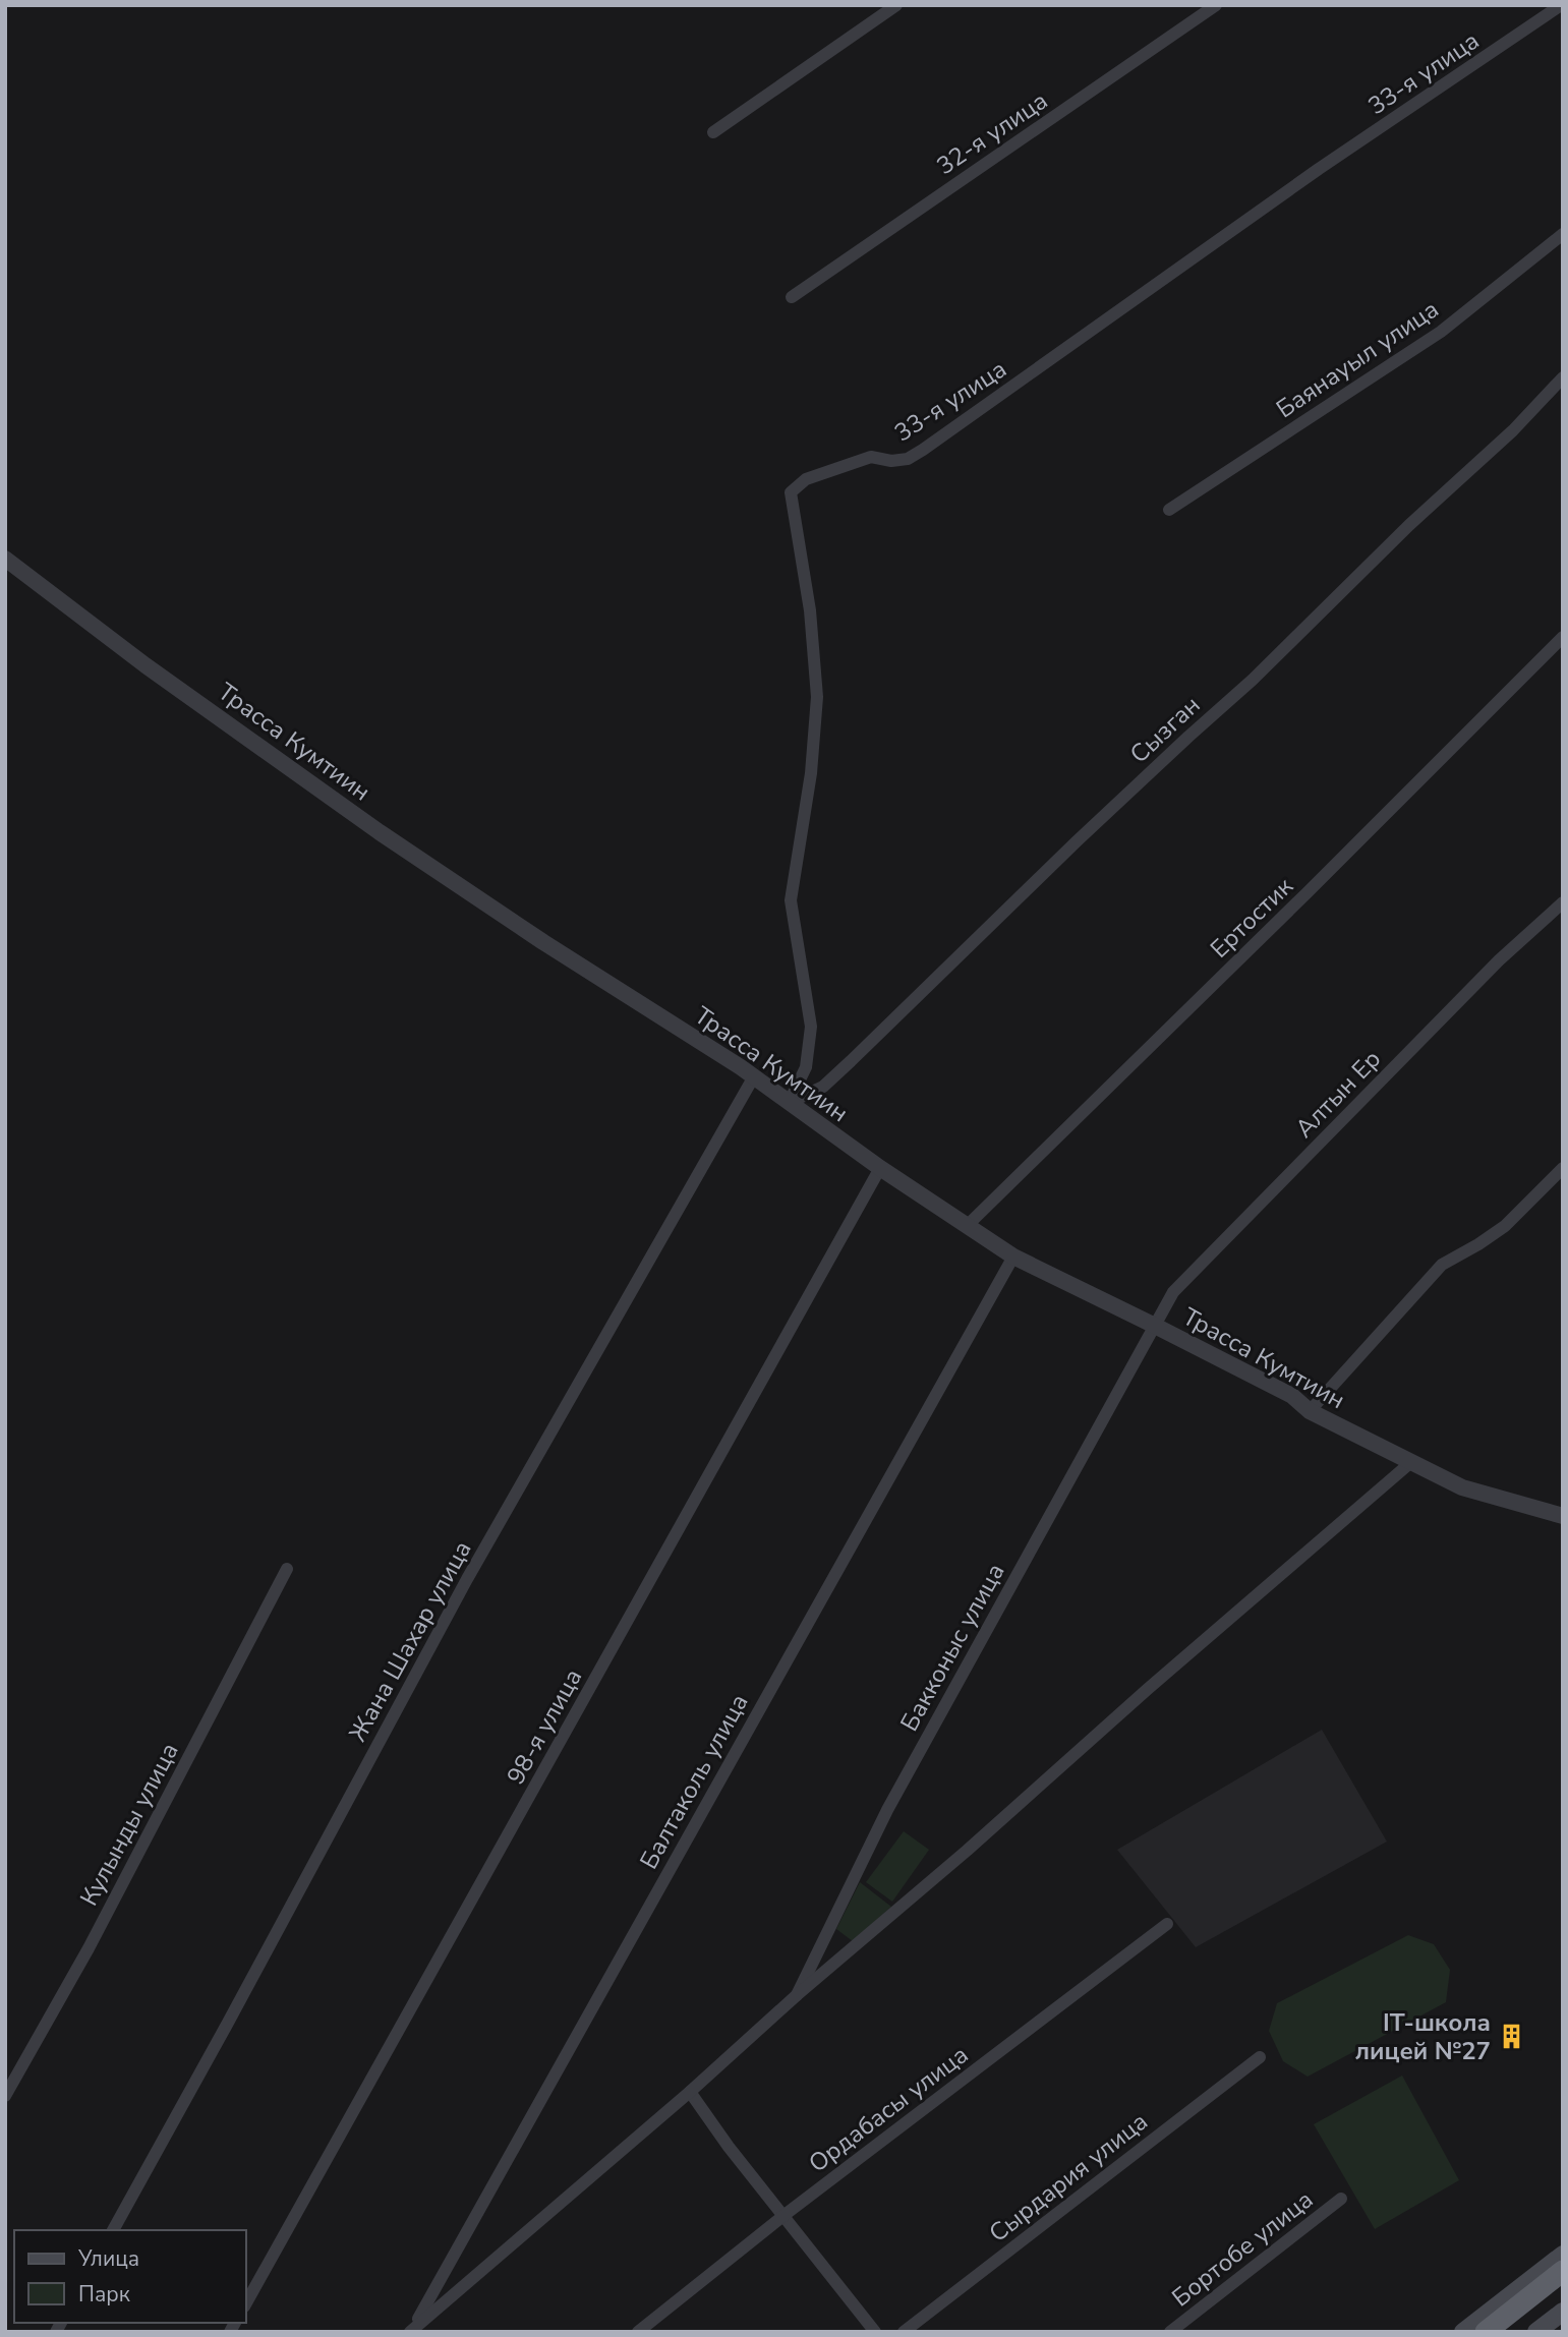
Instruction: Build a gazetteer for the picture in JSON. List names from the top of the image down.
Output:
{
  "streets": {
    "street": [
      "33-я улица",
      "32-я улица",
      "Баянауыл улица",
      "Сызган",
      "Трасса Кумтиин",
      "Ертостик",
      "Алтын Ер",
      "Жана Шахар улица",
      "Бакконыс улица",
      "98-я улица",
      "Балтаколь улица",
      "Кулынды улица",
      "Ордабасы улица",
      "Сырдария улица",
      "Бортобе улица"
    ]
  },
  "crossings": [
    ["33-я улица", "Сызган"],
    ["33-я улица", "Трасса Кумтиин"],
    ["Сызган", "Трасса Кумтиин"],
    ["Трасса Кумтиин", "Ертостик"],
    ["Трасса Кумтиин", "Алтын Ер"],
    ["Трасса Кумтиин", "Жана Шахар улица"],
    ["Трасса Кумтиин", "Бакконыс улица"],
    ["Трасса Кумтиин", "98-я улица"],
    ["Трасса Кумтиин", "Балтаколь улица"],
    ["Алтын Ер", "Бакконыс улица"]
  ],
  "places": {
    "building": ["IT-школа лицей №27"]
  },
  "legend": ["Улица", "Парк"]
}
